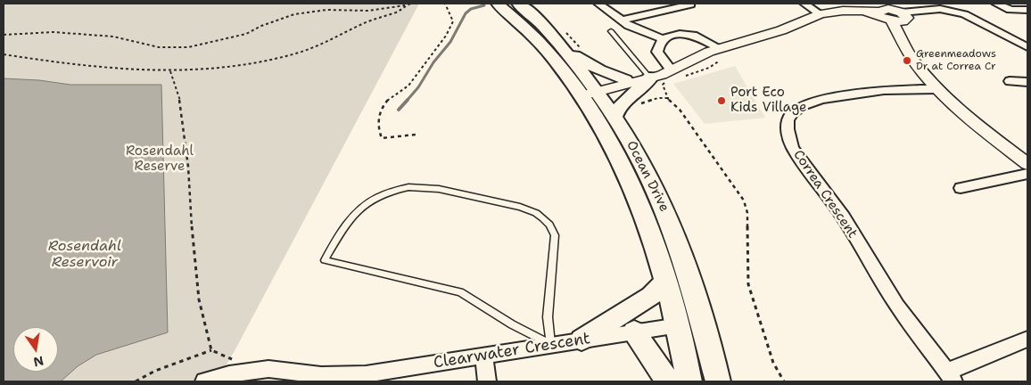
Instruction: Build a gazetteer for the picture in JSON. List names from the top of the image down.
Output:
{
  "streets": {
    "main road": ["Ocean Drive", "Clearwater Crescent"],
    "street": ["Correa Crescent"]
  },
  "crossings": [
    ["Ocean Drive", "Clearwater Crescent"]
  ],
  "water": ["Rosendahl Reservoir"],
  "parks": ["Rosendahl Reserve"],
  "places": ["Greenmeadows Dr at Correa Cr", "Port Eco Kids Village"],
  "north": "bottom"
}
